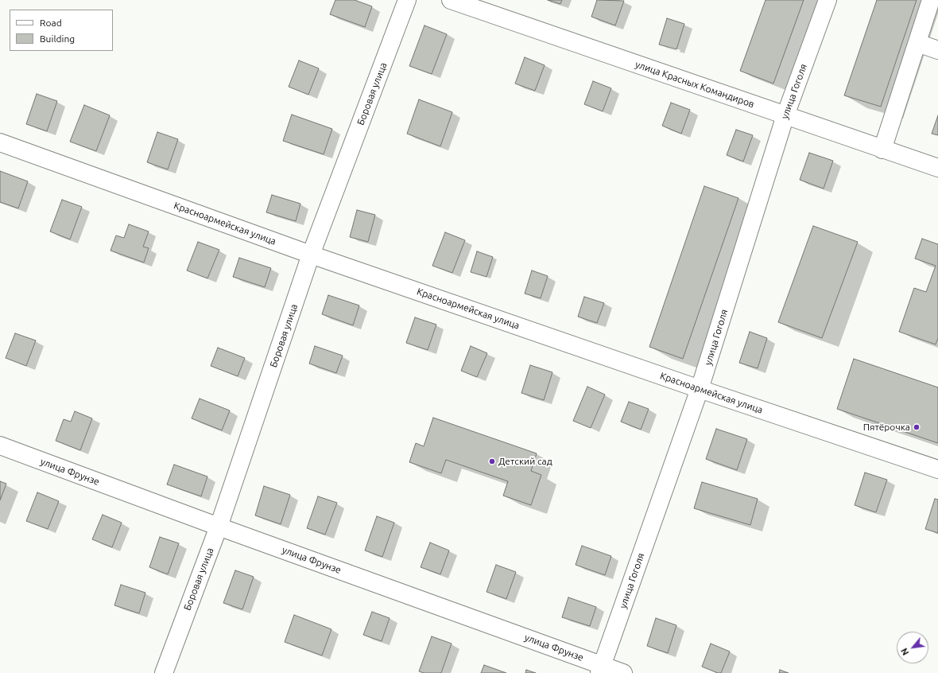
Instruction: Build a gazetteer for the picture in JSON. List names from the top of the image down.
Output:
{
  "streets": {
    "street": [
      "улица Красных Командиров",
      "улица Гоголя",
      "Боровая улица",
      "Красноармейская улица",
      "улица Фрунзе"
    ]
  },
  "crossings": [
    ["улица Красных Командиров", "улица Гоголя"],
    ["улица Гоголя", "Красноармейская улица"],
    ["улица Гоголя", "улица Фрунзе"],
    ["Боровая улица", "Красноармейская улица"],
    ["Боровая улица", "улица Фрунзе"]
  ],
  "places": ["Пятёрочка", "Детский сад"],
  "legend": ["Road", "Building"],
  "north": "bottom left"
}
